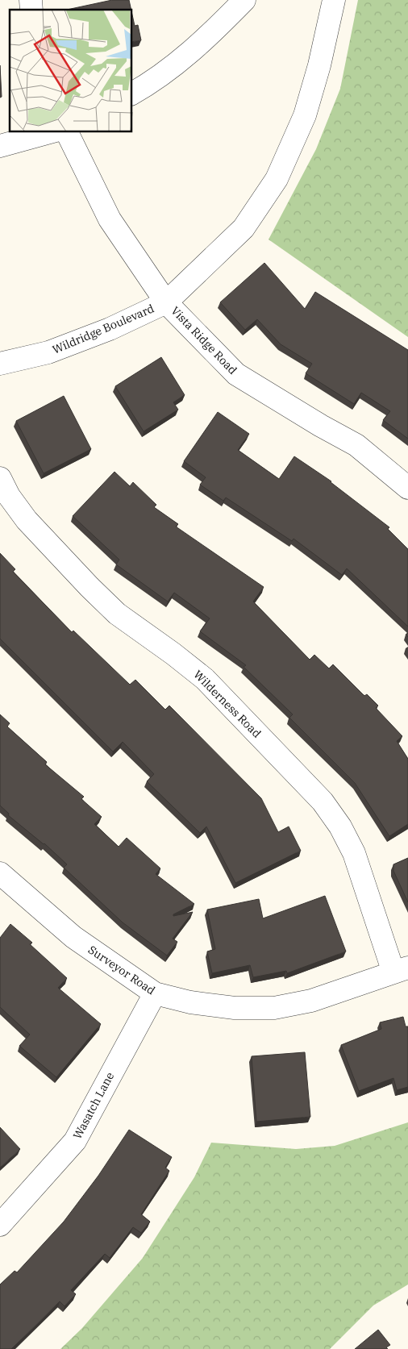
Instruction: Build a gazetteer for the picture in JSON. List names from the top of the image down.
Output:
{
  "streets": {
    "street": [
      "Wildridge Boulevard",
      "Vista Ridge Road",
      "Wilderness Road",
      "Surveyor Road",
      "Wasatch Lane"
    ]
  },
  "crossings": [
    ["Wildridge Boulevard", "Vista Ridge Road"],
    ["Wilderness Road", "Surveyor Road"],
    ["Surveyor Road", "Wasatch Lane"]
  ]
}
